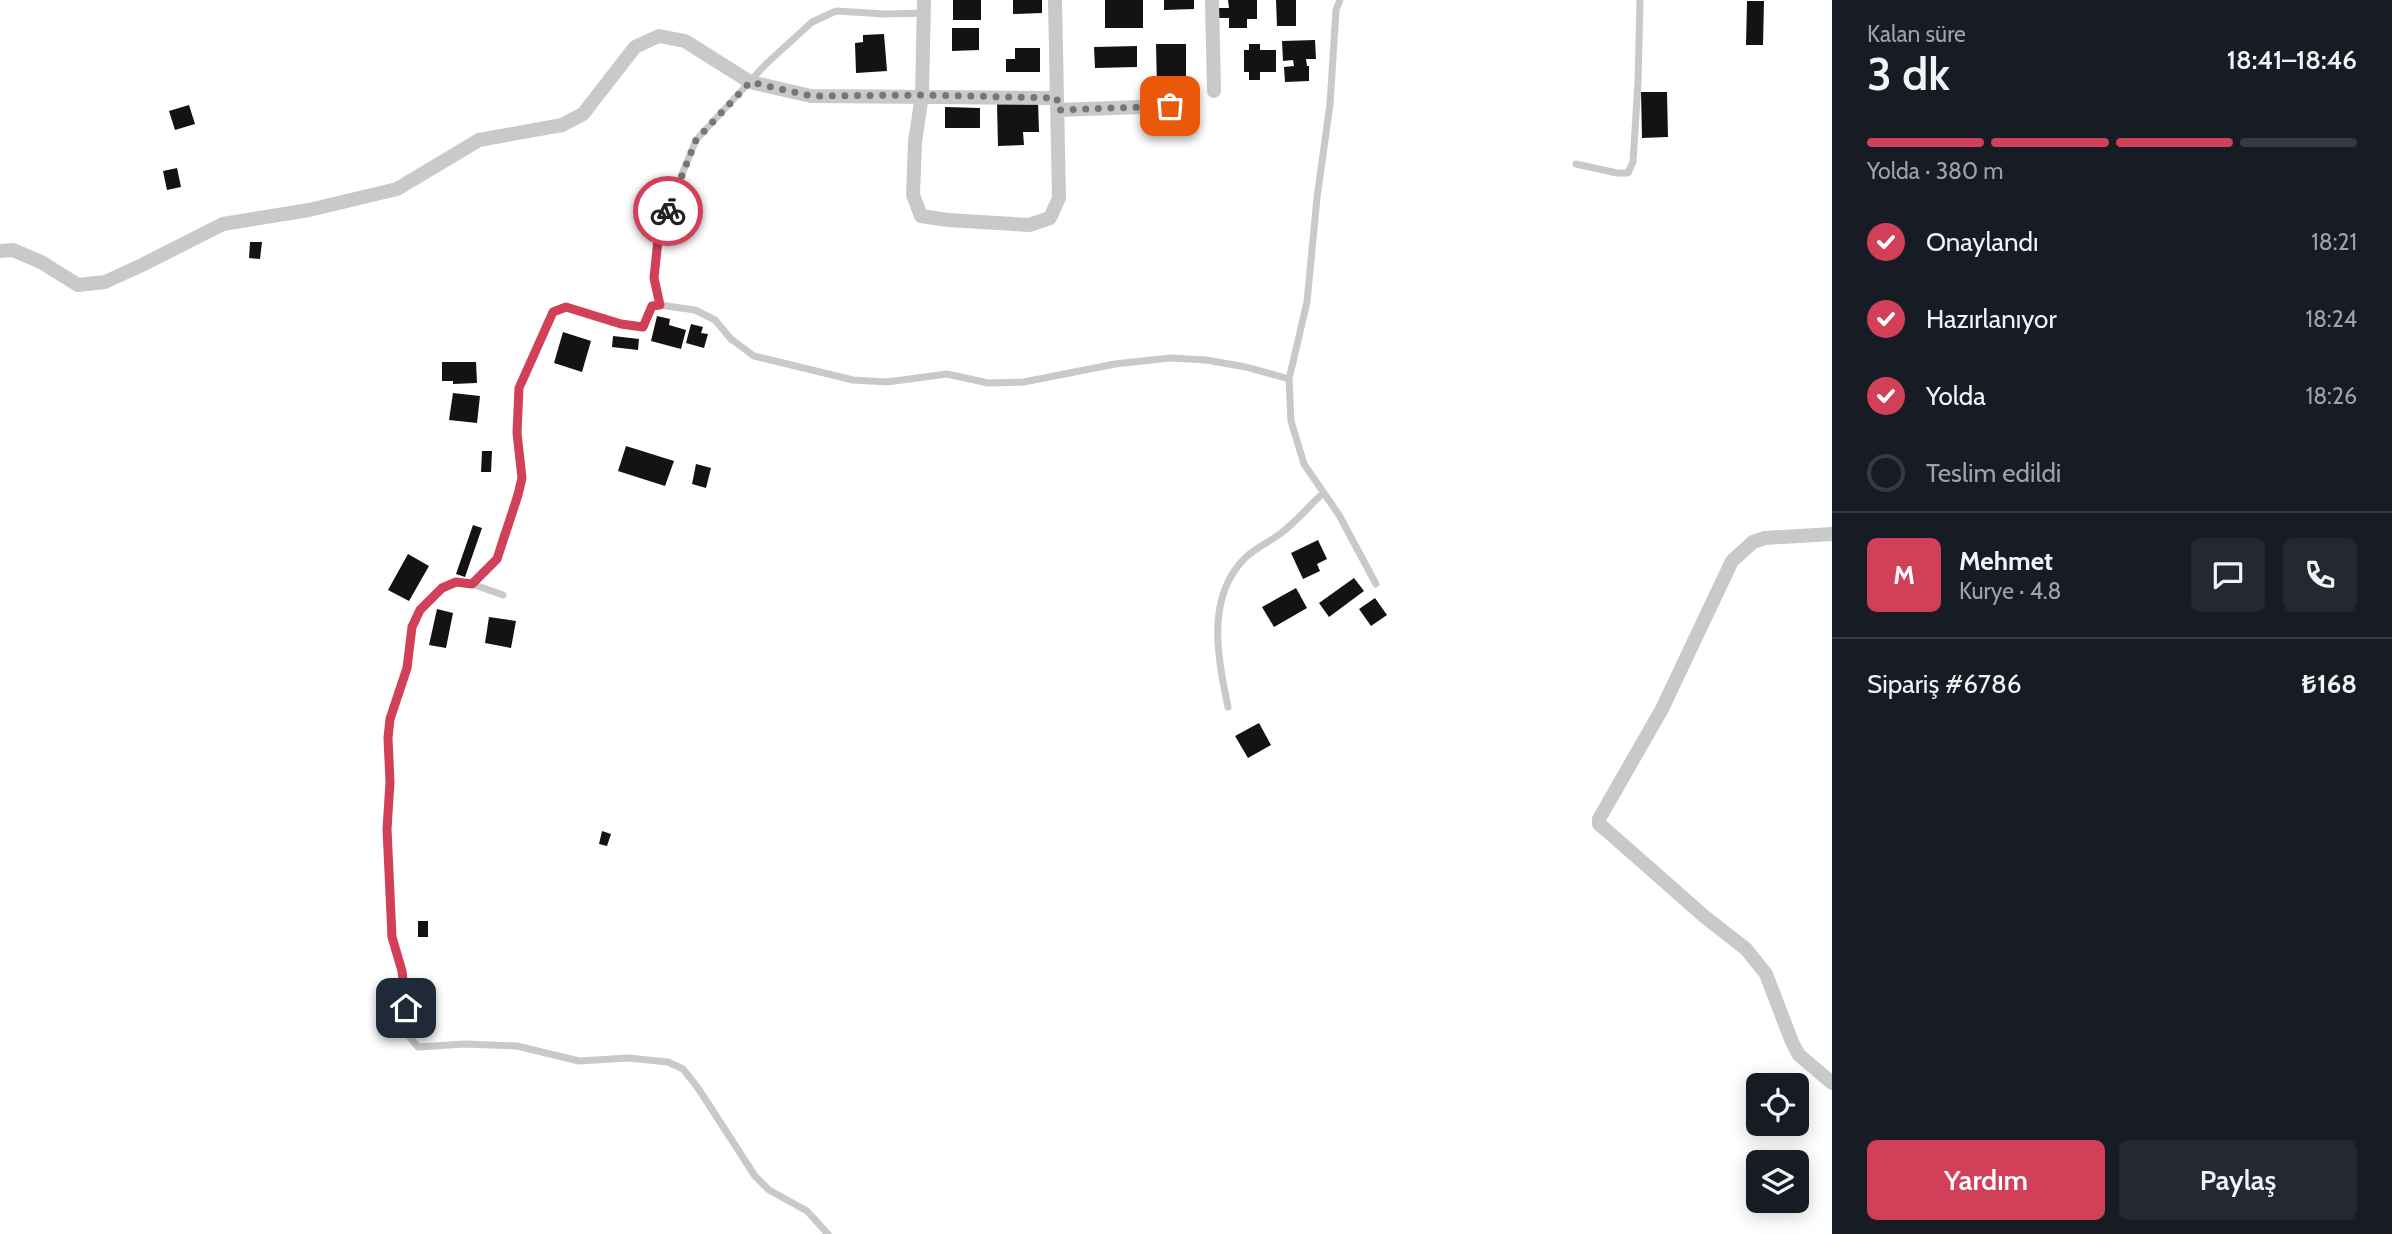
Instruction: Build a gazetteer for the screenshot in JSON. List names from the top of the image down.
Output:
{
  "page": {
    "heading": ["3 dk", "Kalan süre", "18:41–18:46"],
    "panel": [
      "Mehmet",
      "Kurye · 4.8",
      "Sipariş #6786",
      "₺168"
    ],
    "bar": "Yolda · 380 m",
    "list": [
      ["Onaylandı", "18:21"],
      ["Hazırlanıyor", "18:24"],
      ["Yolda", "18:26"],
      "Teslim edildi"
    ],
    "round": "M",
    "buttons": ["Yardım", "Paylaş"]
  }
}
